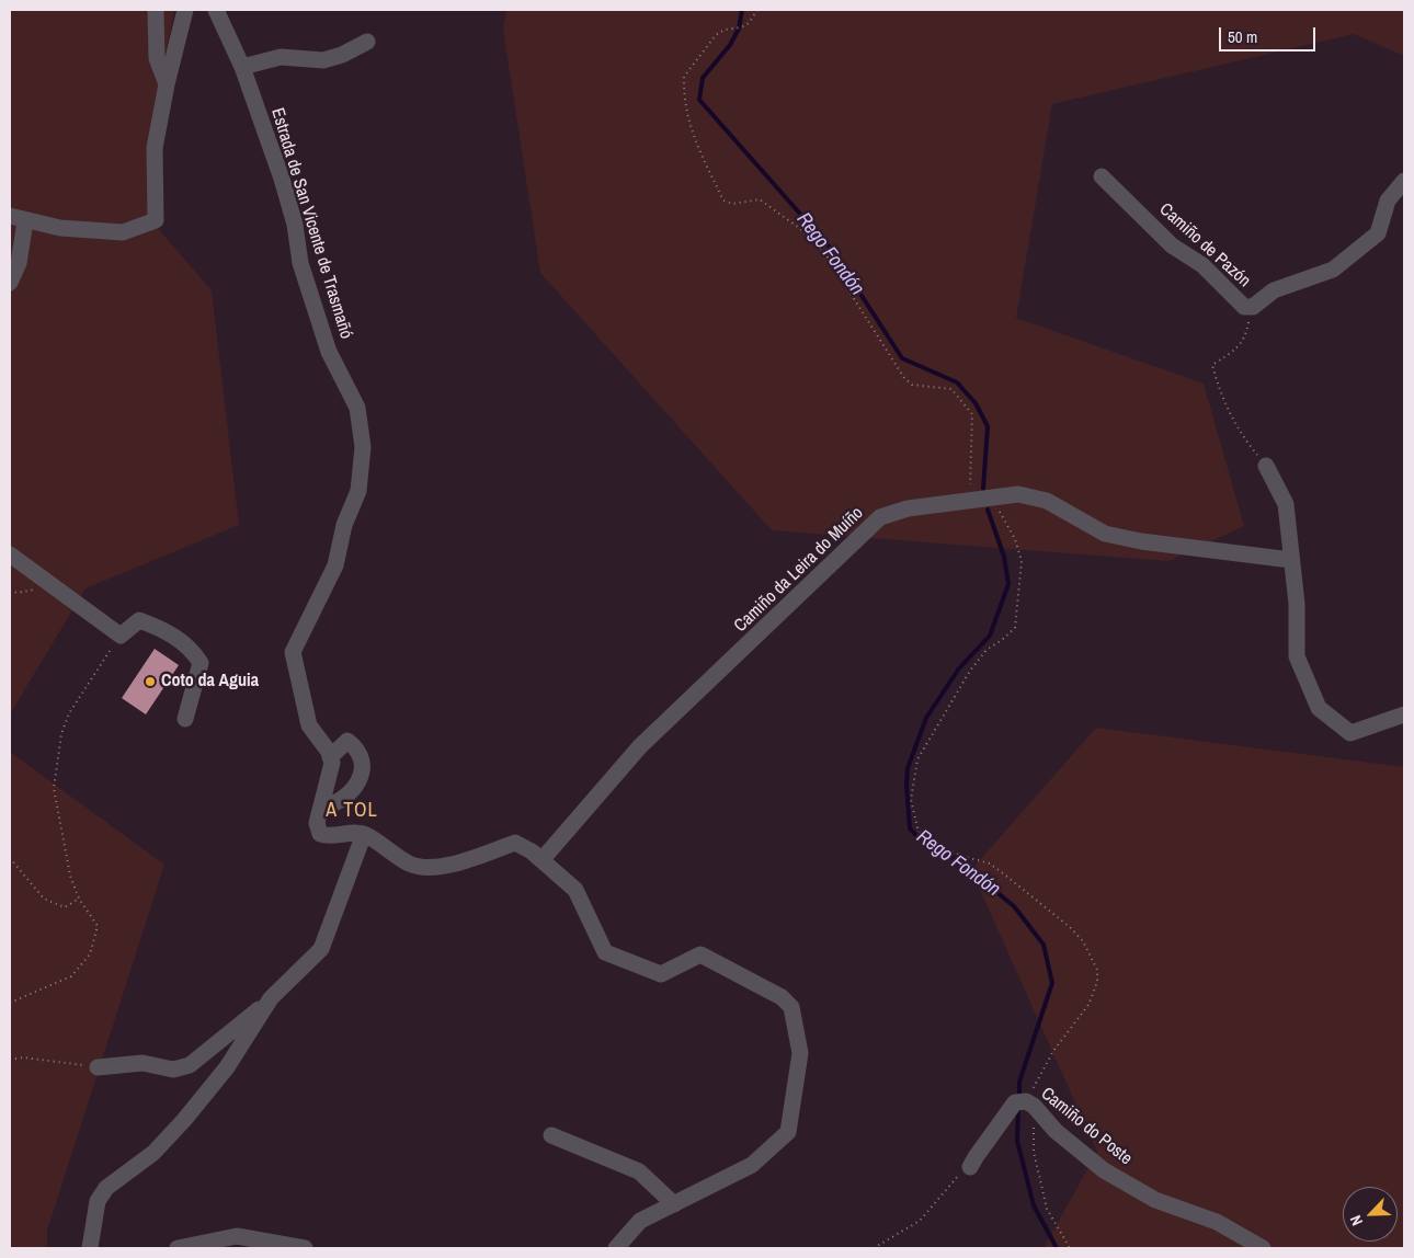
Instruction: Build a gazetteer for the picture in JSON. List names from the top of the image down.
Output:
{
  "streets": {
    "street": [
      "Estrada de San Vicente de Trasmañó",
      "Camiño de Pazón",
      "Camiño da Leira do Muíño",
      "Camiño do Poste"
    ]
  },
  "districts": ["A TOL"],
  "water": ["Rego Fondón"],
  "places": ["Coto da Aguia"],
  "scale_bar": "50 m",
  "north": "bottom left"
}
